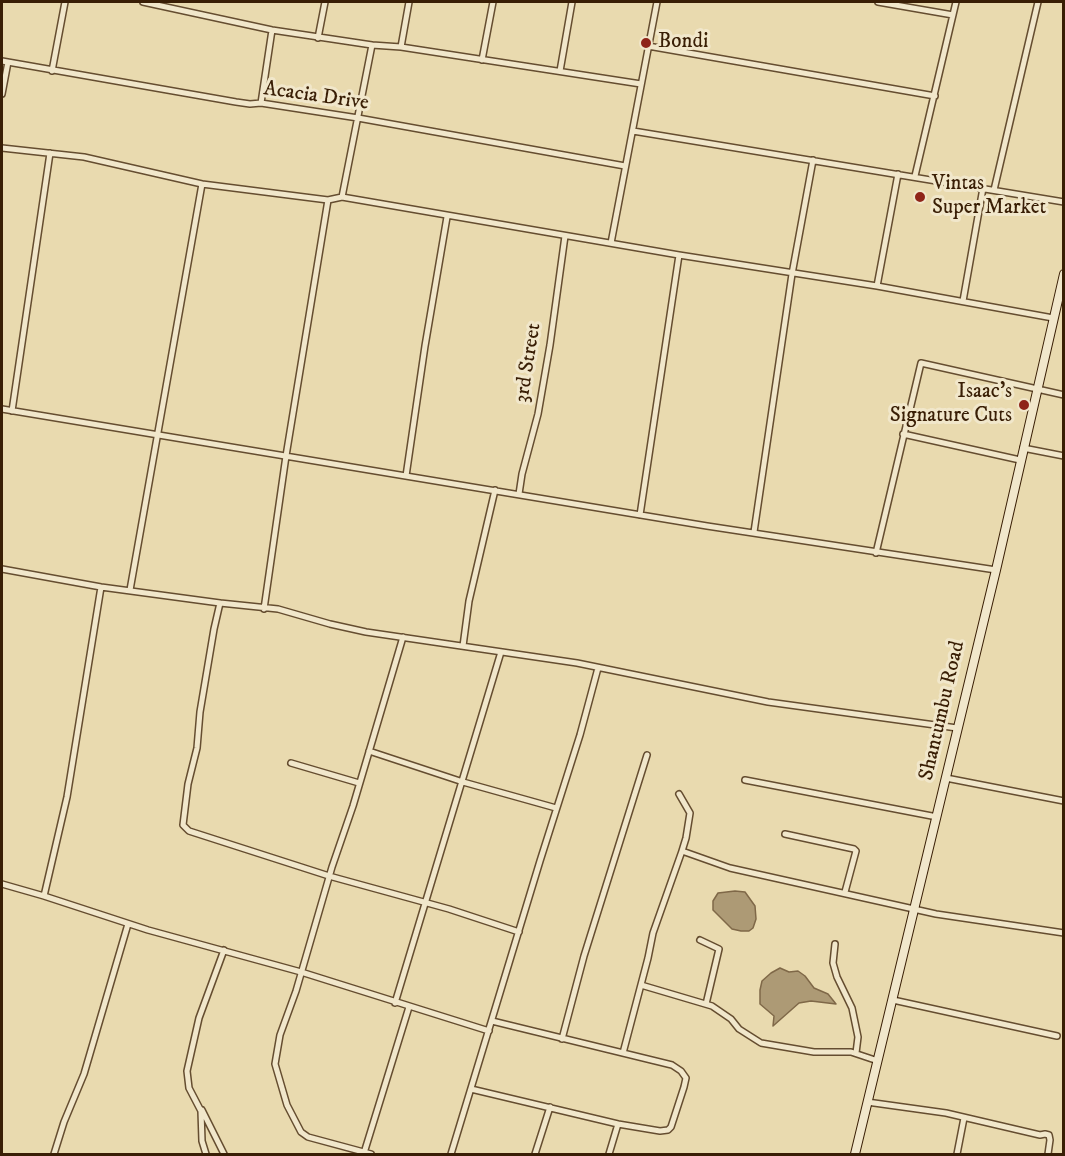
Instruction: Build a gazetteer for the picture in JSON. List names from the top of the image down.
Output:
{
  "streets": {
    "street": ["Acacia Drive", "3rd Street", "Shantumbu Road"]
  },
  "places": ["Bondi", "Vintas Super Market", "Isaac's Signature Cuts"]
}
